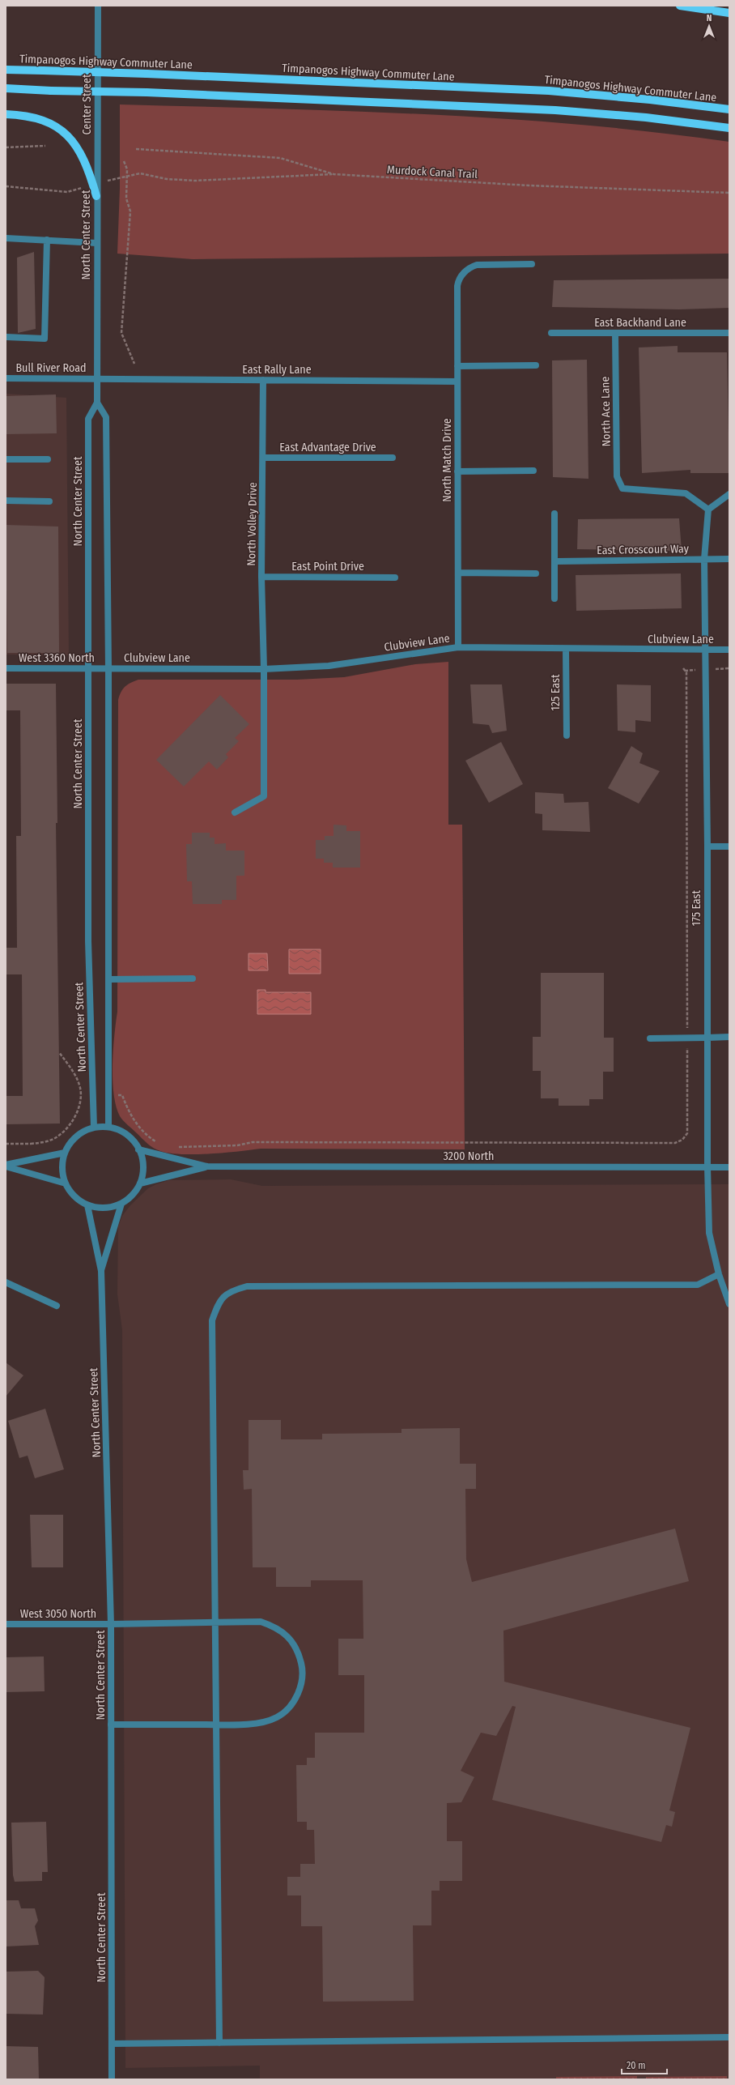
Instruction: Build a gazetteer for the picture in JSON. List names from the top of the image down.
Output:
{
  "streets": {
    "main road": ["Timpanogos Highway Commuter Lane"],
    "street": [
      "Center Street",
      "North Center Street",
      "East Backhand Lane",
      "Bull River Road",
      "East Rally Lane",
      "North Ace Lane",
      "East Advantage Drive",
      "North Match Drive",
      "North Volley Drive",
      "East Crosscourt Way",
      "East Point Drive",
      "Clubview Lane",
      "West 3360 North",
      "125 East",
      "175 East",
      "3200 North",
      "West 3050 North"
    ],
    "path": ["Murdock Canal Trail"]
  },
  "crossings": [
    ["North Center Street", "Bull River Road"],
    ["North Center Street", "East Rally Lane"],
    ["North Center Street", "West 3360 North"],
    ["North Center Street", "West 3050 North"],
    ["East Backhand Lane", "North Ace Lane"],
    ["Bull River Road", "East Rally Lane"],
    ["East Rally Lane", "North Match Drive"],
    ["East Rally Lane", "North Volley Drive"],
    ["North Ace Lane", "175 East"],
    ["East Advantage Drive", "North Volley Drive"],
    ["North Match Drive", "Clubview Lane"],
    ["North Volley Drive", "East Point Drive"],
    ["North Volley Drive", "Clubview Lane"],
    ["East Crosscourt Way", "175 East"],
    ["Clubview Lane", "West 3360 North"],
    ["Clubview Lane", "125 East"],
    ["Clubview Lane", "175 East"],
    ["175 East", "3200 North"]
  ],
  "scale_bar": "20 m",
  "north": "top"
}
